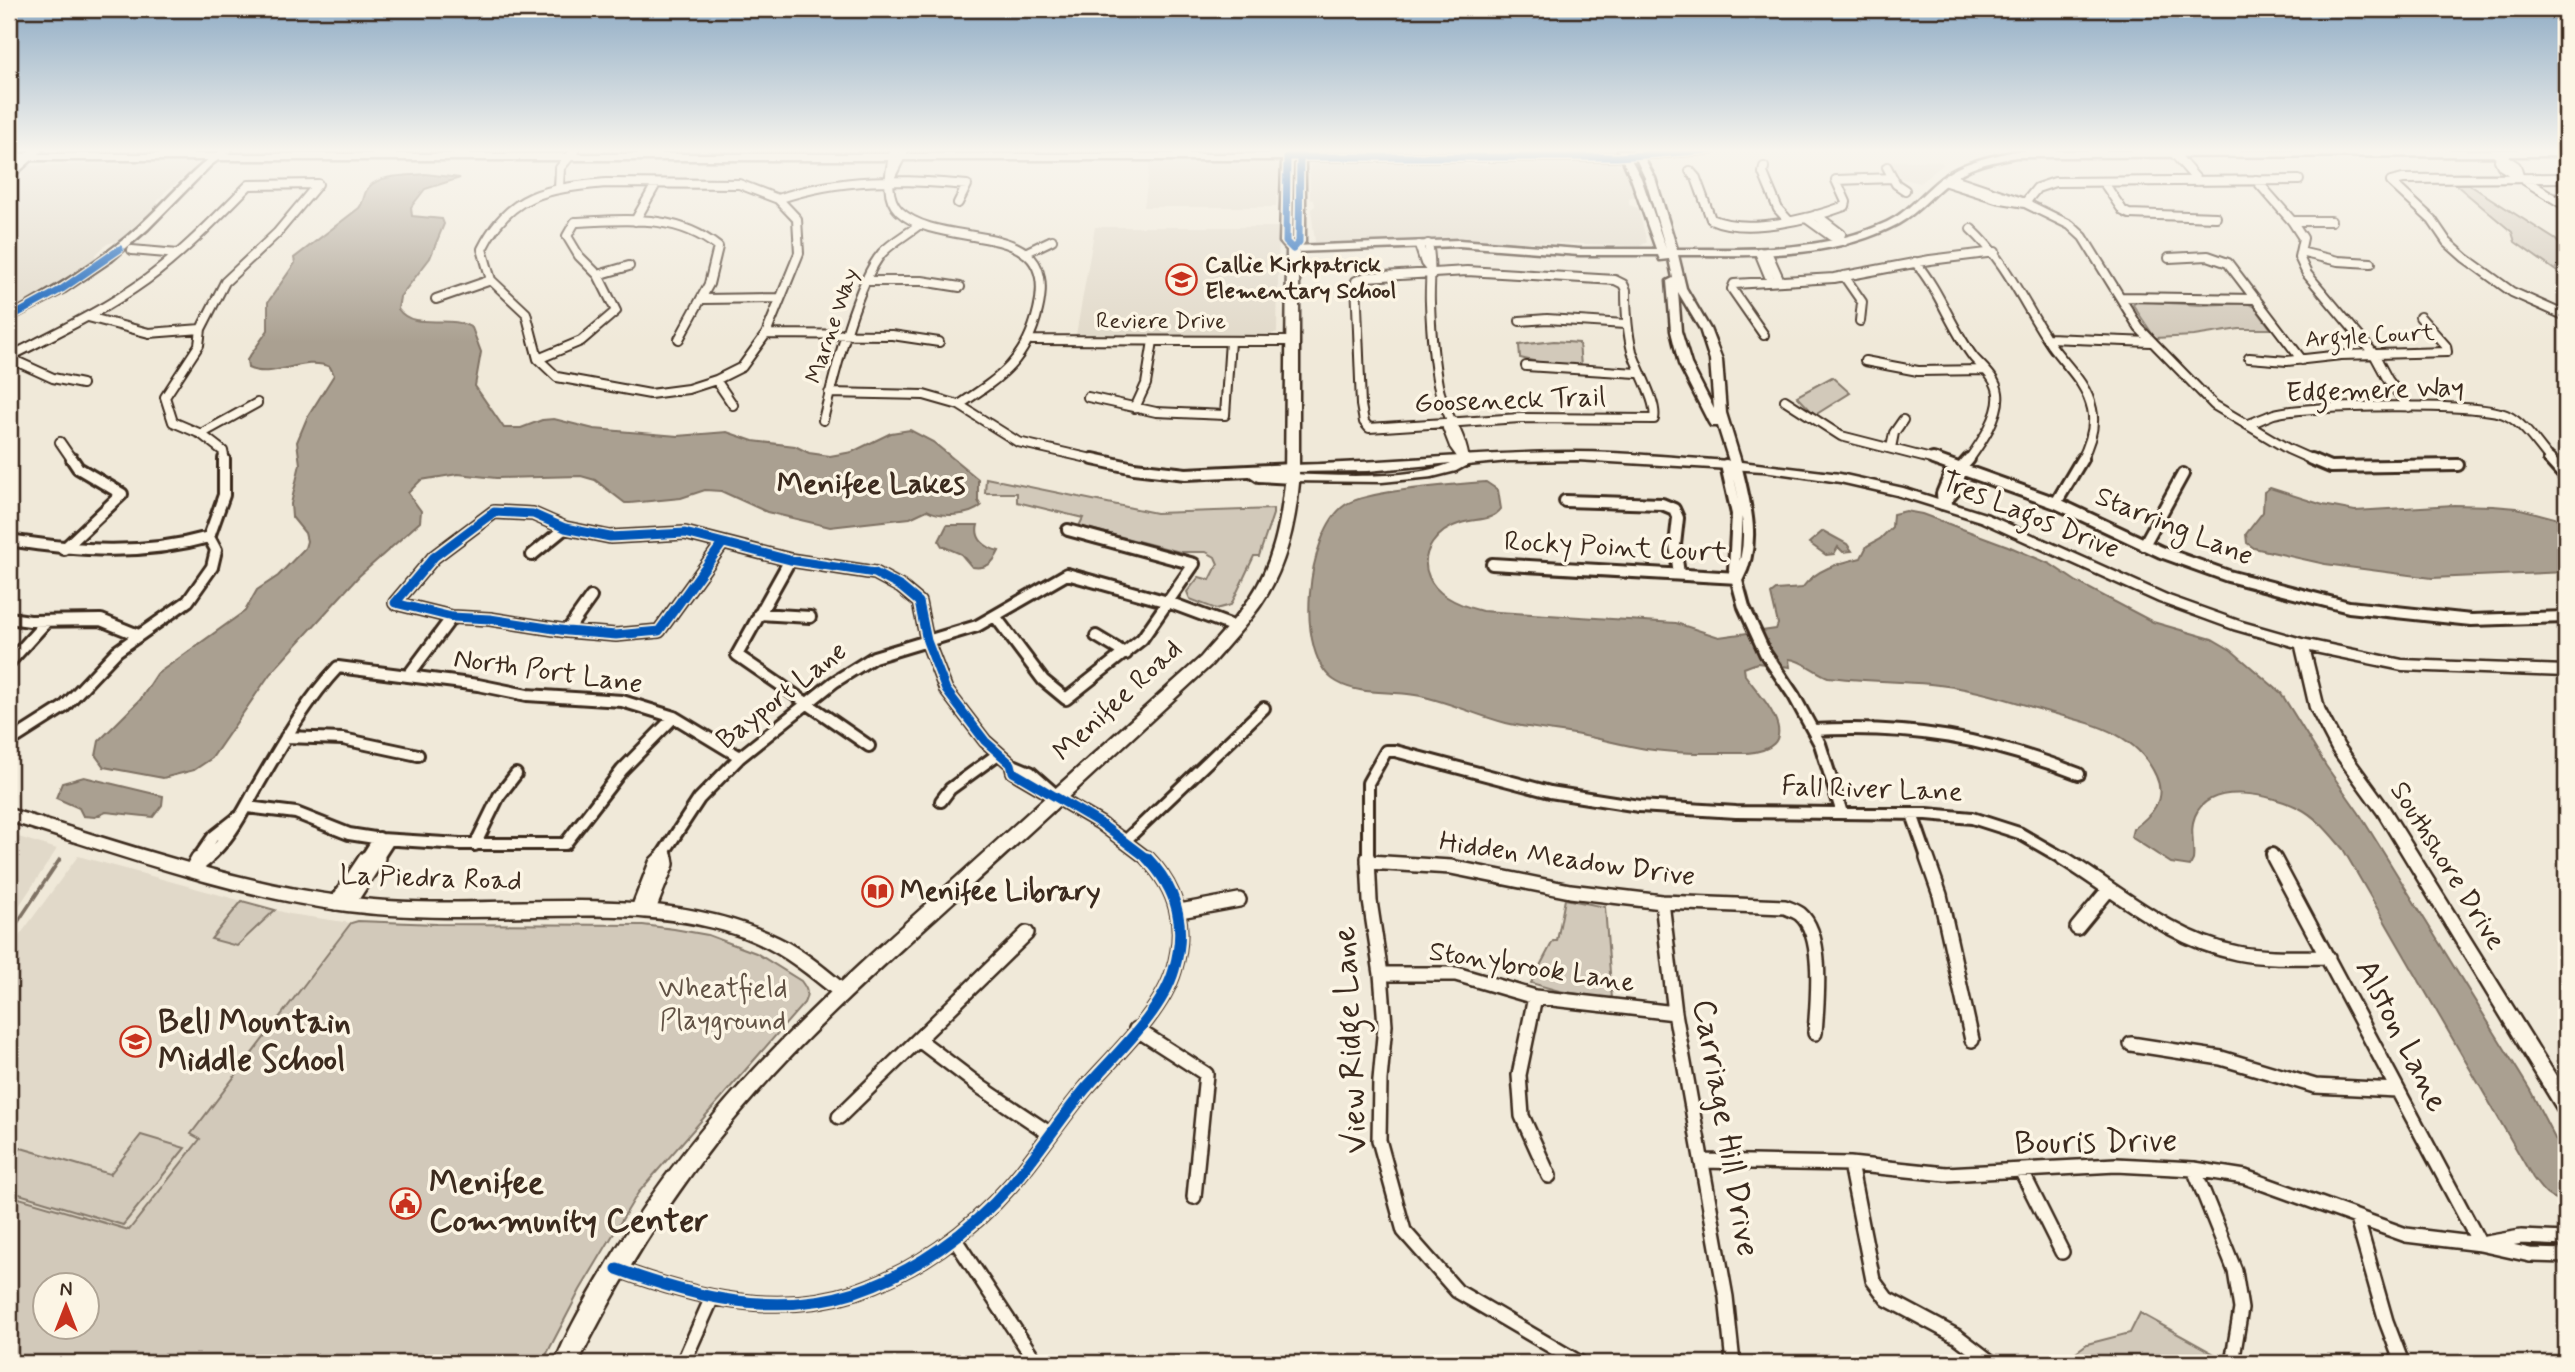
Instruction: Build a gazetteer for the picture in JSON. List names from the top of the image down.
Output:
{
  "streets": {
    "main road": ["Menifee Road"],
    "street": [
      "Reviere Drive",
      "Marne Way",
      "Argyle Court",
      "Edgemere Way",
      "Gooseneck Trail",
      "Tres Lagos Drive",
      "Starring Lane",
      "Rocky Point Court",
      "North Port Lane",
      "Bayport Lane",
      "Fall River Lane",
      "Hidden Meadow Drive",
      "Southshore Drive",
      "La Piedra Road",
      "Stonybrook Lane",
      "Alston Lane",
      "View Ridge Lane",
      "Carriage Hill Drive",
      "Bouris Drive"
    ]
  },
  "crossings": [
    ["Reviere Drive", "Menifee Road"],
    ["Tres Lagos Drive", "Menifee Road"],
    ["Tres Lagos Drive", "Southshore Drive"],
    ["North Port Lane", "Bayport Lane"],
    ["Bayport Lane", "Menifee Road"],
    ["Bayport Lane", "La Piedra Road"],
    ["Menifee Road", "La Piedra Road"],
    ["Fall River Lane", "Alston Lane"],
    ["Fall River Lane", "View Ridge Lane"],
    ["Hidden Meadow Drive", "View Ridge Lane"],
    ["Hidden Meadow Drive", "Carriage Hill Drive"],
    ["Stonybrook Lane", "View Ridge Lane"],
    ["Stonybrook Lane", "Carriage Hill Drive"],
    ["Alston Lane", "Bouris Drive"],
    ["Carriage Hill Drive", "Bouris Drive"]
  ],
  "districts": ["Menifee Lakes"],
  "parks": ["Wheatfield Playground"],
  "places": {
    "school or university": ["Callie Kirkpatrick Elementary School", "Bell Mountain Middle School"],
    "library": ["Menifee Library"],
    "public building": ["Menifee Community Center"]
  },
  "north": "top"
}
